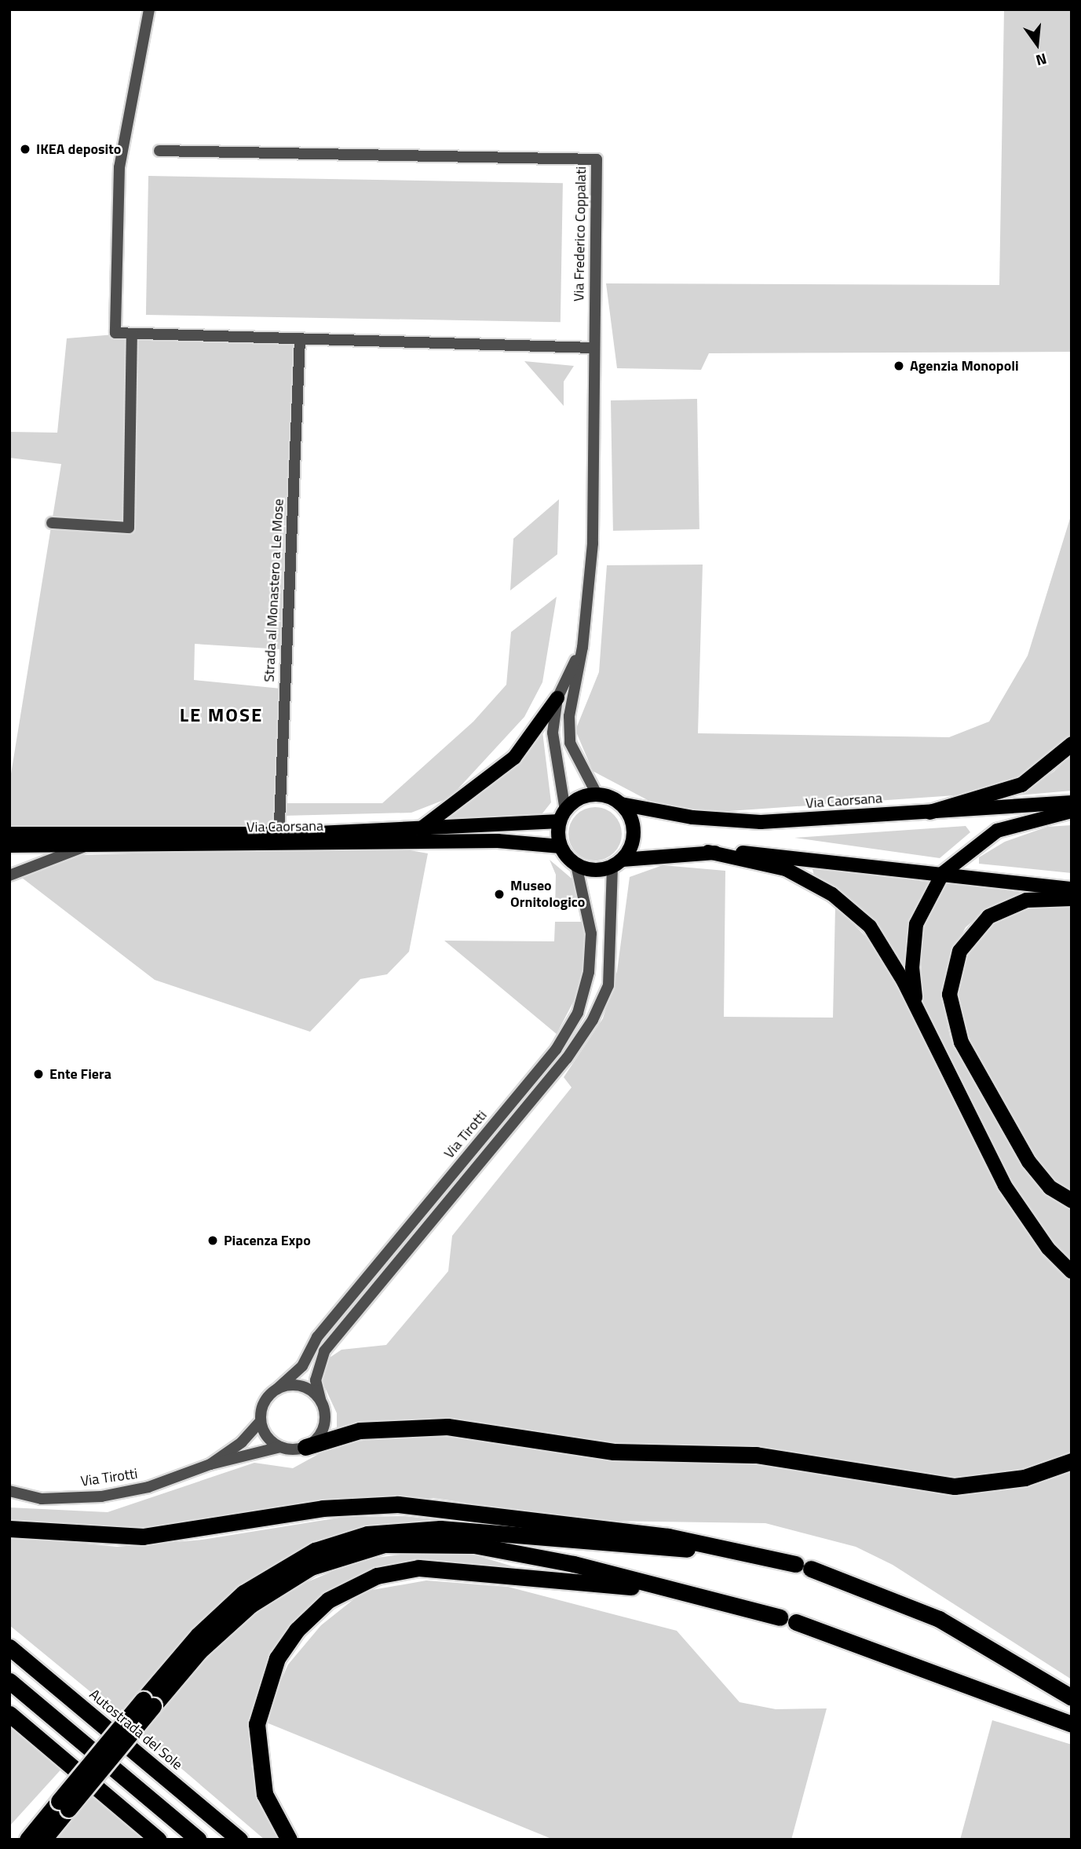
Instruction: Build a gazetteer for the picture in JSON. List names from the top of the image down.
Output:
{
  "streets": {
    "highway": ["Autostrada del Sole"],
    "main road": ["Via Caorsana"],
    "street": ["Via Frederico Coppalati", "Strada al Monastero a Le Mose", "Via Tirotti"]
  },
  "crossings": [
    ["Via Frederico Coppalati", "Via Caorsana"],
    ["Via Frederico Coppalati", "Via Tirotti"],
    ["Strada al Monastero a Le Mose", "Via Caorsana"],
    ["Via Caorsana", "Via Tirotti"]
  ],
  "districts": ["LE MOSE"],
  "places": [
    "IKEA deposito",
    "Agenzia Monopoli",
    "Museo Ornitologico",
    "Ente Fiera",
    "Piacenza Expo"
  ],
  "north": "bottom"
}
